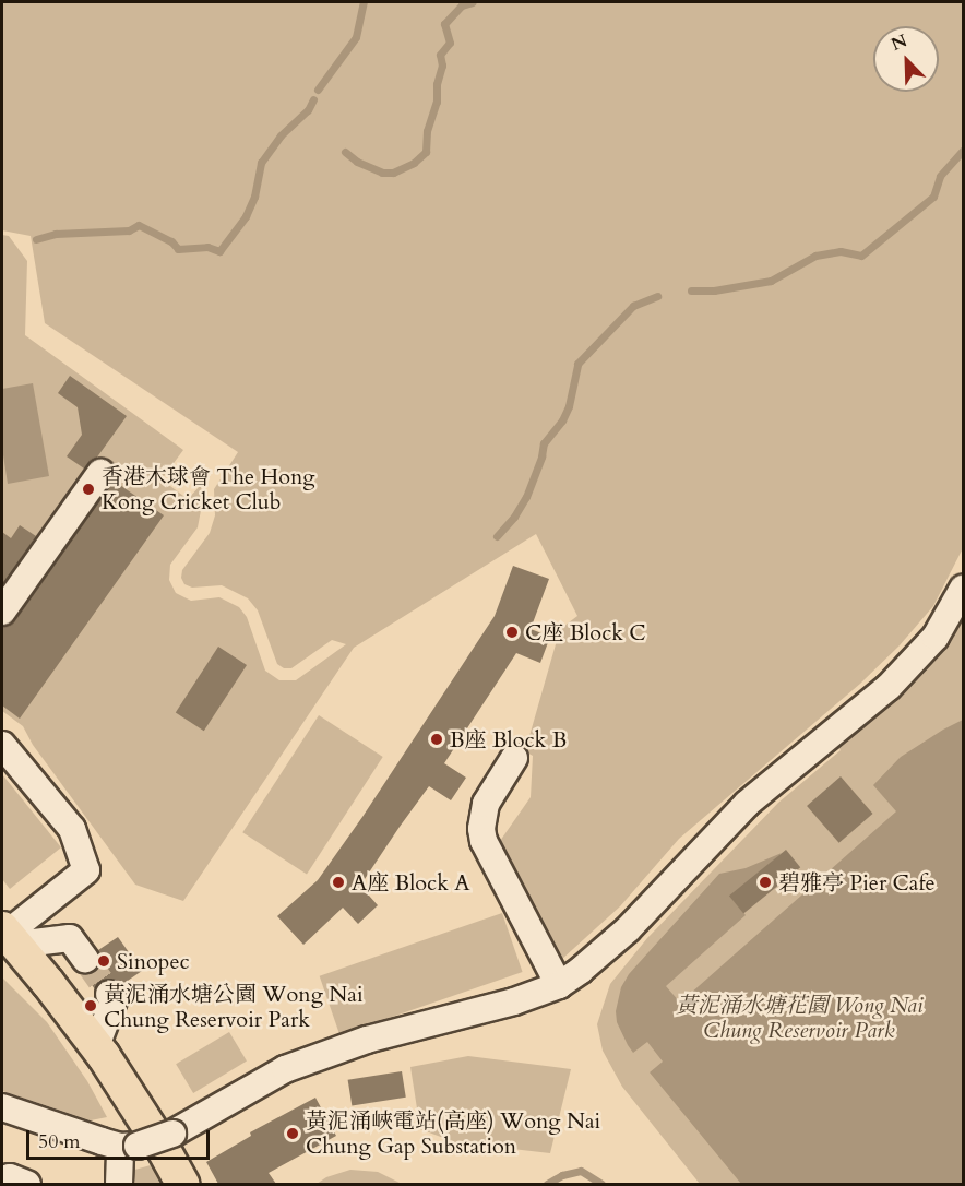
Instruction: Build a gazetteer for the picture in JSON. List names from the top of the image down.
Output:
{
  "parks": ["黃泥涌水塘花園 Wong Nai Chung Reservoir Park"],
  "places": [
    "香港木球會 The Hong Kong Cricket Club",
    "C座 Block C",
    "B座 Block B",
    "A座 Block A",
    "碧雅亭 Pier Cafe",
    "Sinopec",
    "黃泥涌水塘公園 Wong Nai Chung Reservoir Park",
    "黃泥涌峽電站(高座) Wong Nai Chung Gap Substation"
  ],
  "scale_bar": "50 m",
  "north": "top left"
}
